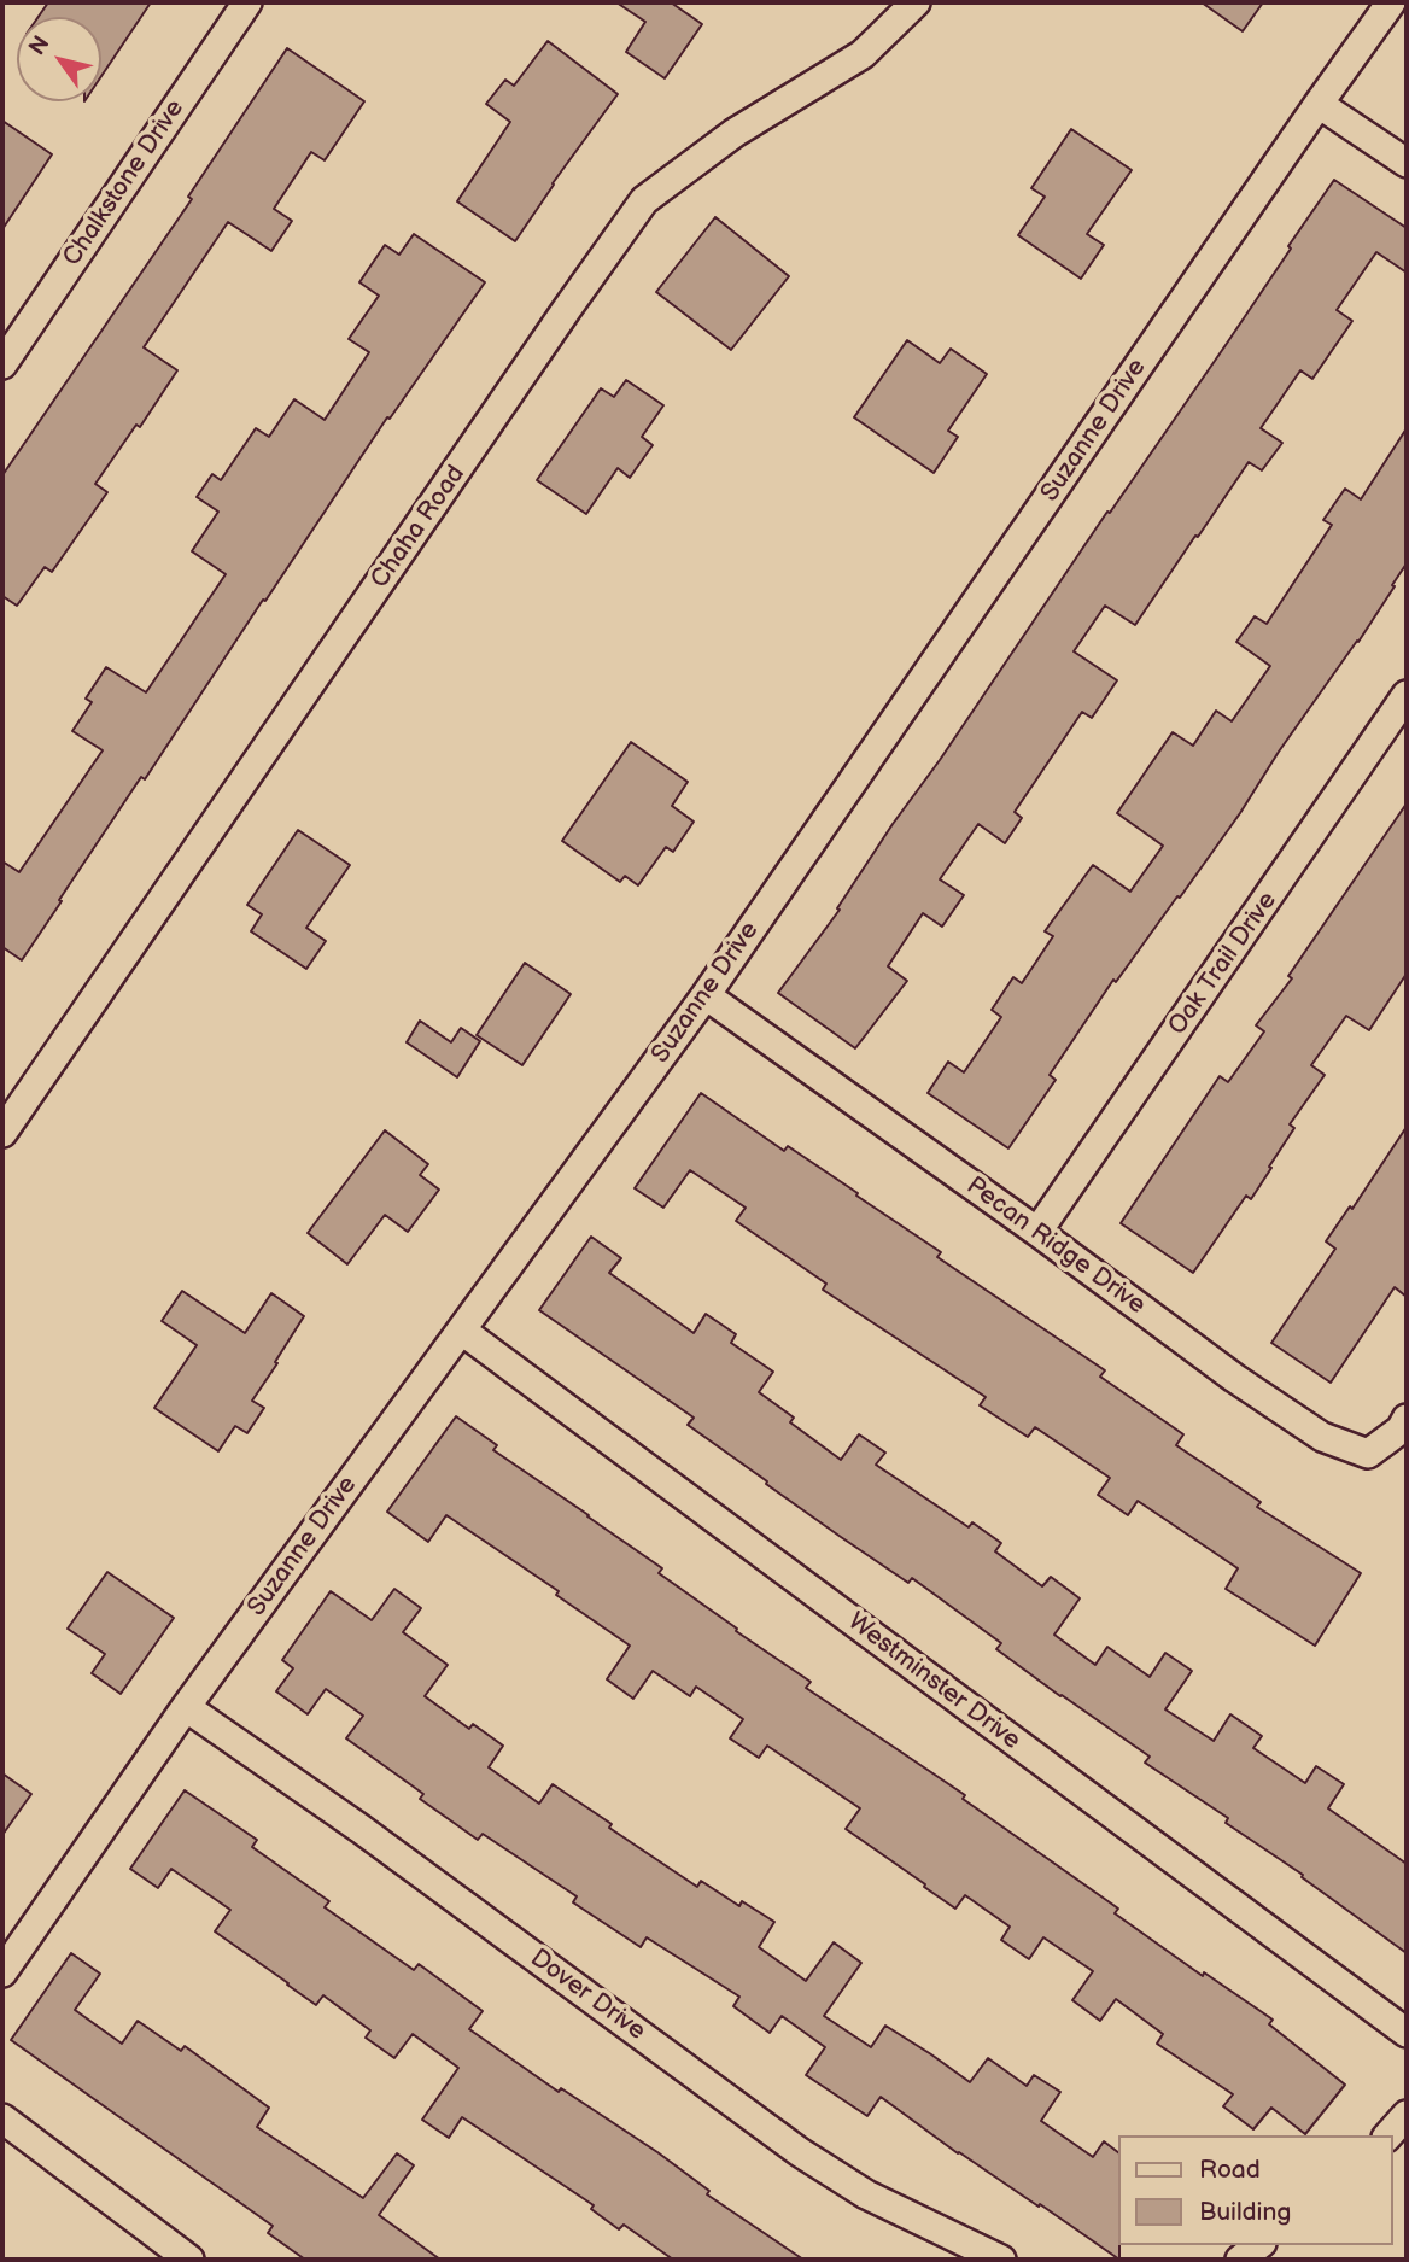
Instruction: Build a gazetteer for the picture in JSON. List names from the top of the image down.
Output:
{
  "streets": {
    "street": [
      "Chalkstone Drive",
      "Suzanne Drive",
      "Chaha Road",
      "Oak Trail Drive",
      "Pecan Ridge Drive",
      "Westminster Drive",
      "Dover Drive"
    ]
  },
  "crossings": [
    ["Suzanne Drive", "Pecan Ridge Drive"],
    ["Suzanne Drive", "Westminster Drive"],
    ["Suzanne Drive", "Dover Drive"],
    ["Oak Trail Drive", "Pecan Ridge Drive"]
  ],
  "legend": ["Road", "Building"],
  "north": "top left"
}
